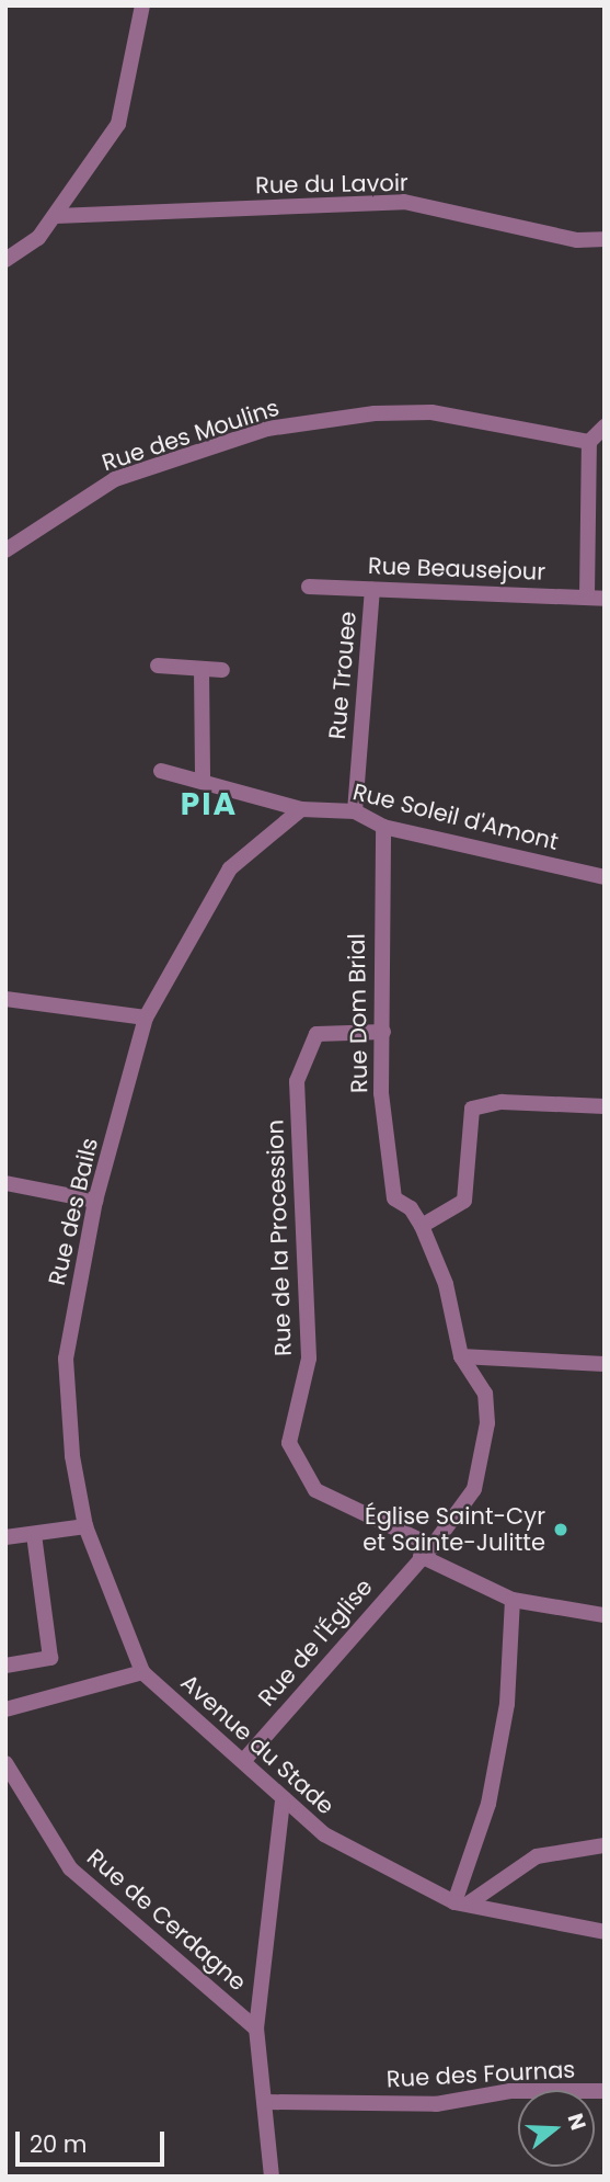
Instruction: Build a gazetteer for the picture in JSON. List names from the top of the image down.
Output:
{
  "streets": {
    "street": [
      "Rue du Lavoir",
      "Rue des Moulins",
      "Rue Beausejour",
      "Rue Trouee",
      "Rue Soleil d'Amont",
      "Rue Dom Brial",
      "Rue des Bails",
      "Rue de la Procession",
      "Rue de l'Église",
      "Avenue du Stade",
      "Rue de Cerdagne",
      "Rue des Fournas"
    ]
  },
  "crossings": [
    ["Rue Beausejour", "Rue Trouee"],
    ["Rue Trouee", "Rue Soleil d'Amont"],
    ["Rue Soleil d'Amont", "Rue Dom Brial"],
    ["Rue Soleil d'Amont", "Rue des Bails"],
    ["Rue Dom Brial", "Rue de la Procession"],
    ["Rue des Bails", "Avenue du Stade"],
    ["Rue de la Procession", "Rue de l'Église"],
    ["Rue de l'Église", "Avenue du Stade"]
  ],
  "districts": ["PIA"],
  "places": ["Église Saint-Cyr et Sainte-Julitte"],
  "scale_bar": "20 m",
  "north": "right"
}
